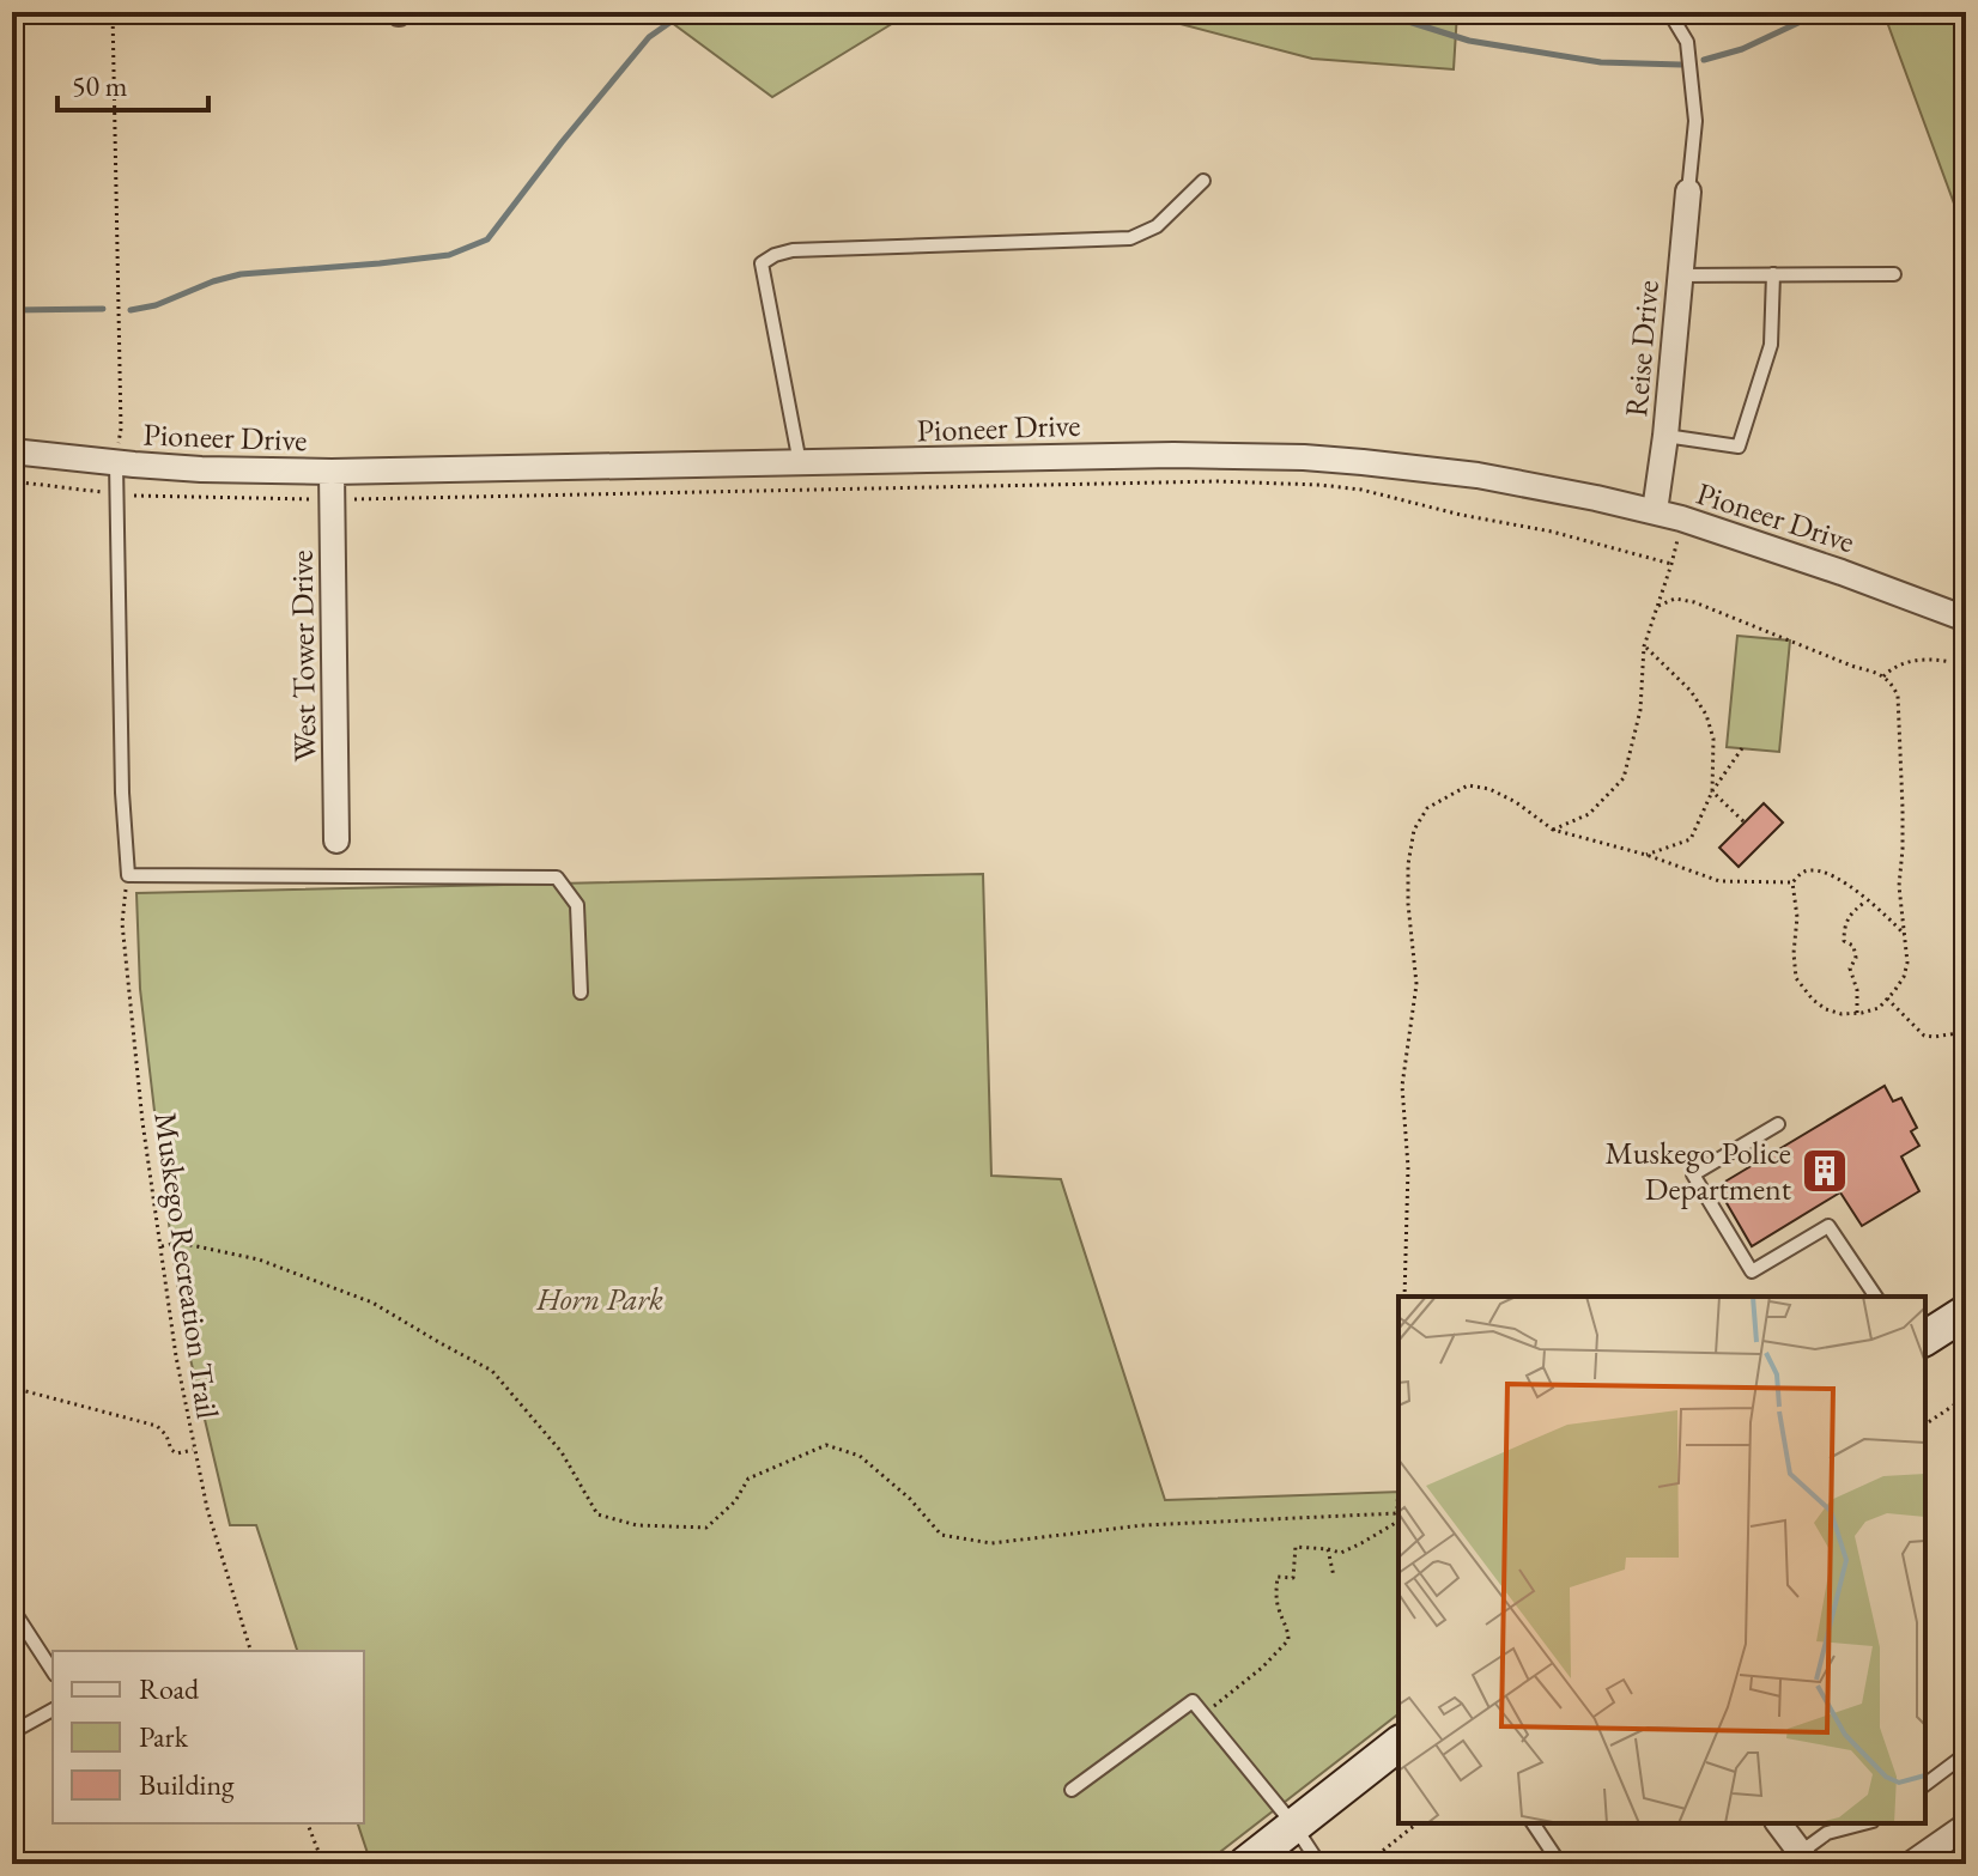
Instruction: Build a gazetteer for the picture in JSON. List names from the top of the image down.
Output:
{
  "streets": {
    "street": ["Reise Drive", "Pioneer Drive", "West Tower Drive"],
    "path": ["Muskego Recreation Trail"]
  },
  "crossings": [
    ["Reise Drive", "Pioneer Drive"],
    ["Pioneer Drive", "West Tower Drive"]
  ],
  "parks": ["Horn Park"],
  "places": {
    "building": ["Muskego Police Department"]
  },
  "legend": ["Road", "Park", "Building"],
  "scale_bar": "50 m"
}
